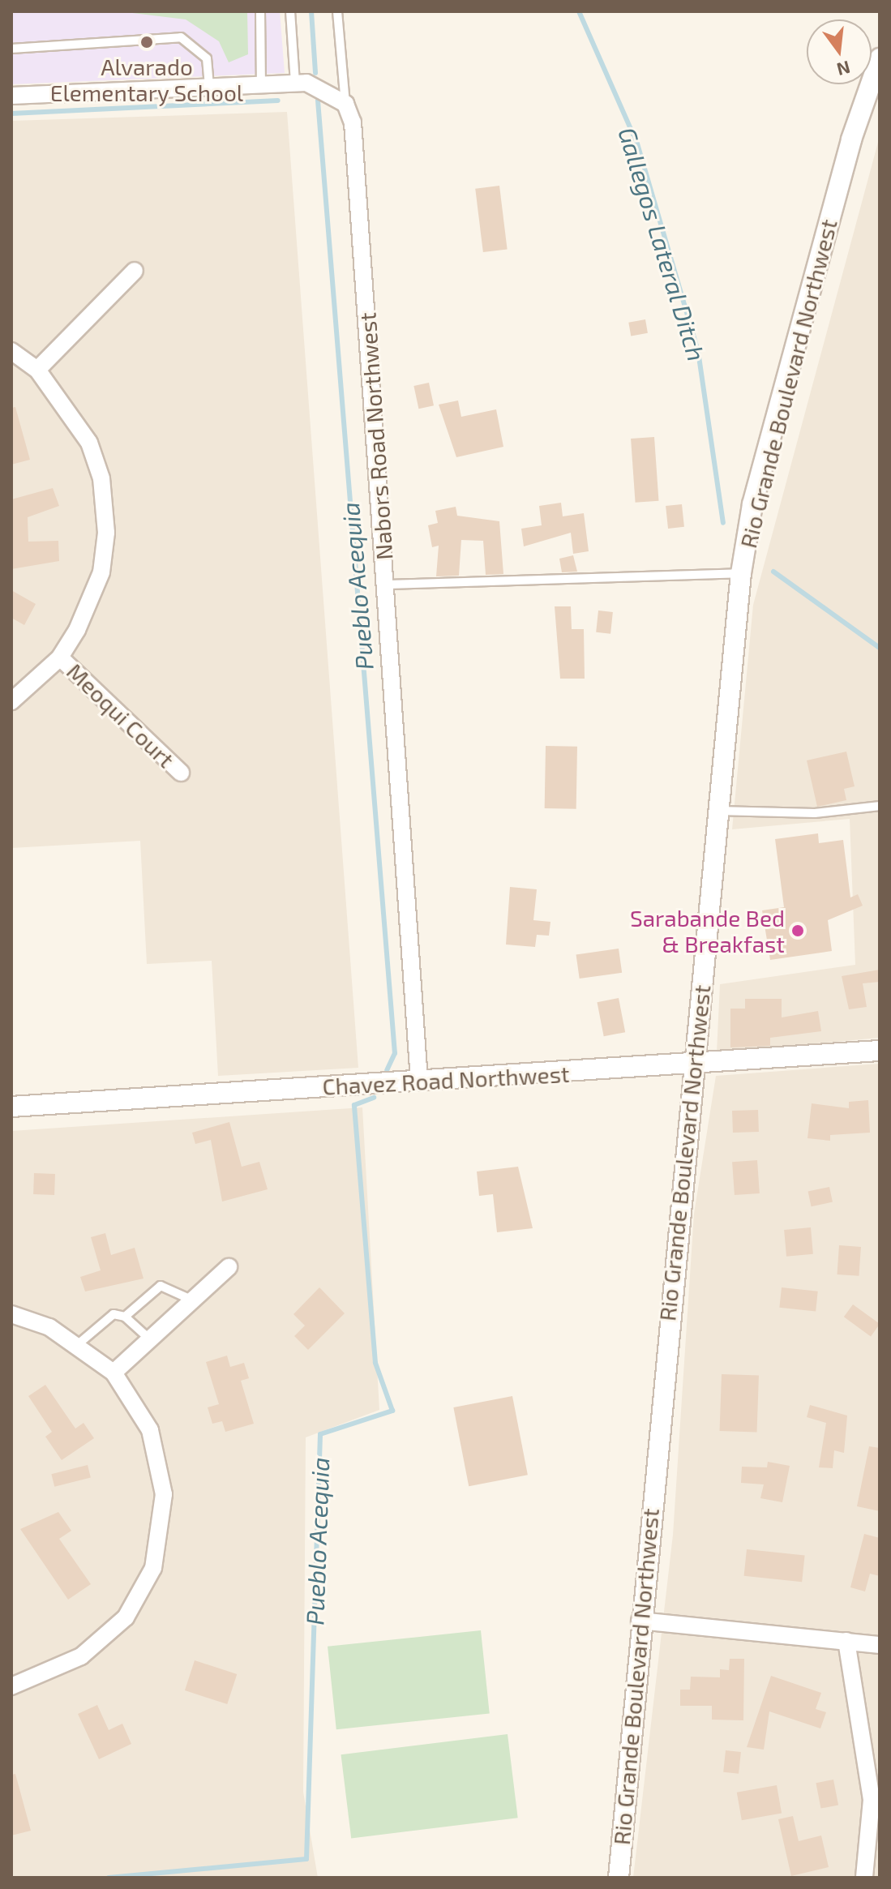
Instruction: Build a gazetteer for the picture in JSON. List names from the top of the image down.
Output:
{
  "streets": {
    "street": [
      "Rio Grande Boulevard Northwest",
      "Nabors Road Northwest",
      "Meoqui Court",
      "Chavez Road Northwest"
    ]
  },
  "crossings": [
    ["Rio Grande Boulevard Northwest", "Chavez Road Northwest"],
    ["Nabors Road Northwest", "Chavez Road Northwest"]
  ],
  "water": ["Gallegos Lateral Ditch", "Pueblo Acequia"],
  "places": ["Alvarado Elementary School", "Sarabande Bed & Breakfast"],
  "north": "bottom"
}
